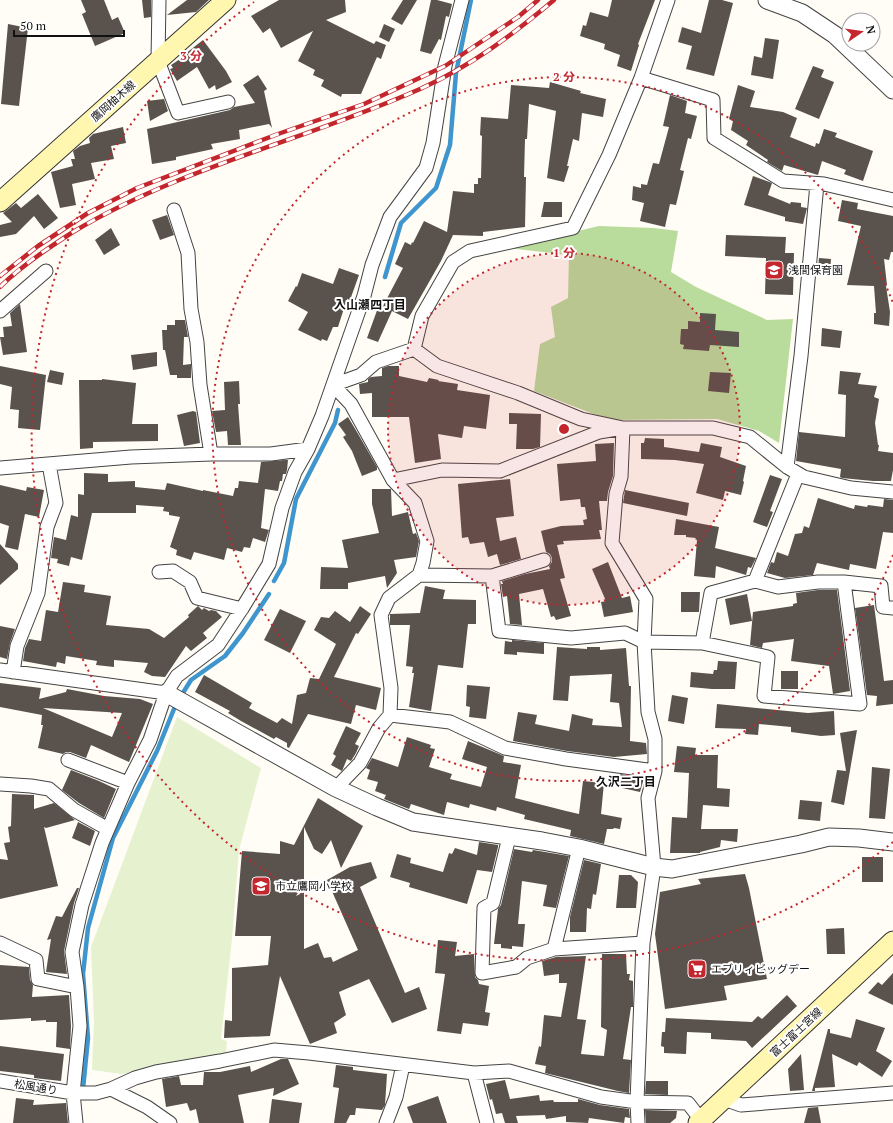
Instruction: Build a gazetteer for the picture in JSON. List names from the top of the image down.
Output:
{
  "streets": {
    "main road": ["鷹岡柚木線", "富士富士宮線"],
    "street": ["松風通り"]
  },
  "crossings": [
    ["富士富士宮線", "松風通り"]
  ],
  "districts": ["入山瀬四丁目", "久沢二丁目"],
  "places": {
    "school or university": ["浅間保育園", "市立鷹岡小学校"],
    "supermarket": ["エブリィビッグデー"]
  },
  "scale_bar": "50 m",
  "north": "right",
  "rings": ["3 分", "2 分", "1 分"]
}
